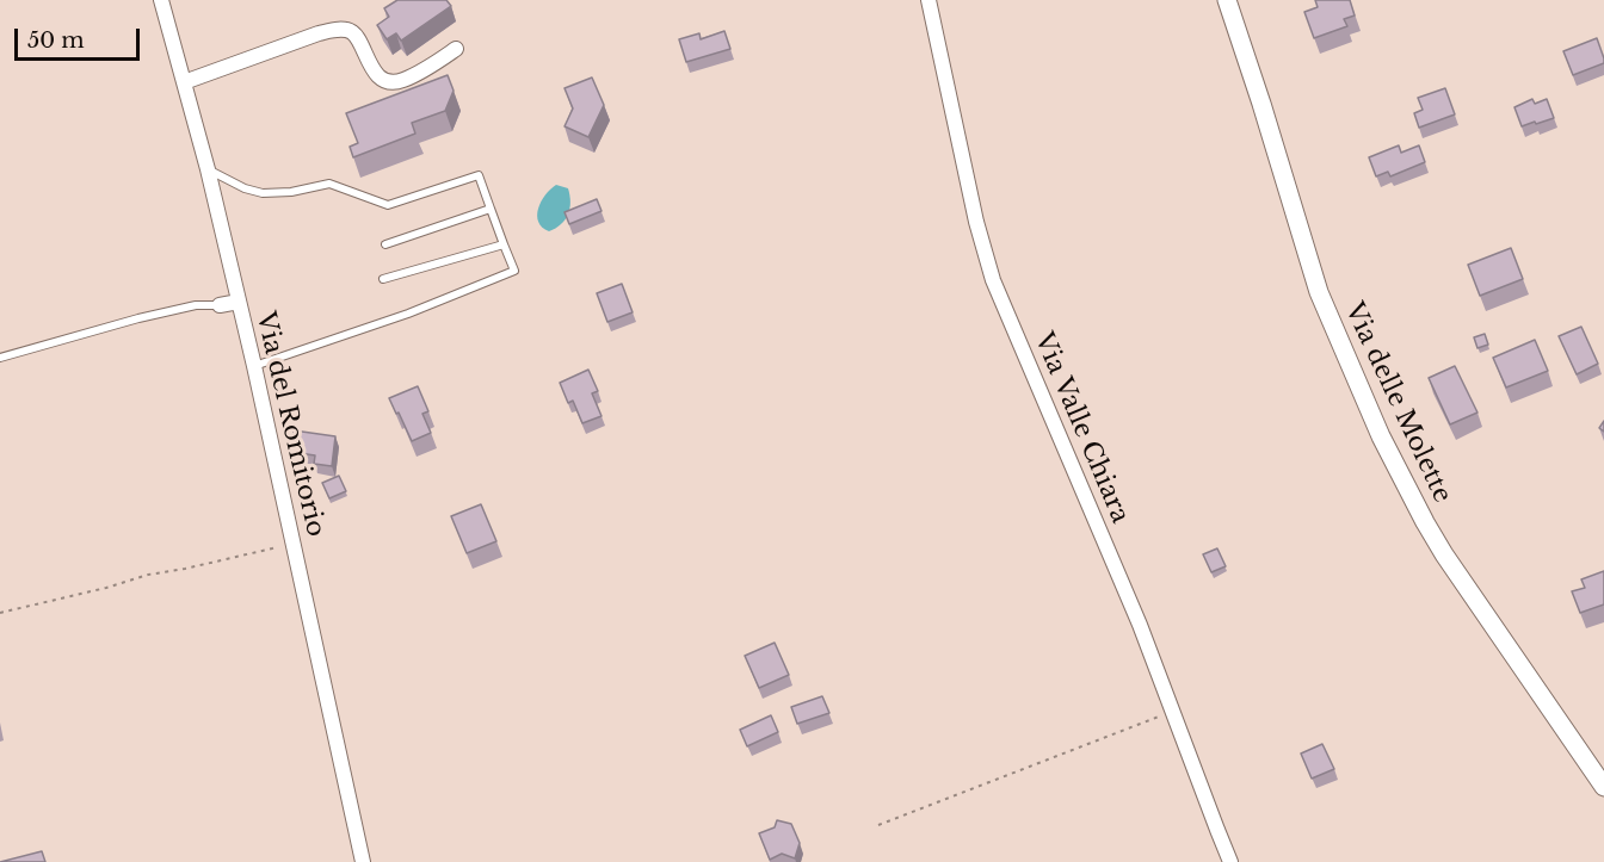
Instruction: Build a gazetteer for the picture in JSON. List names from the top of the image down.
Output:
{
  "streets": {
    "street": ["Via delle Molette", "Via del Romitorio", "Via Valle Chiara"]
  },
  "scale_bar": "50 m"
}
